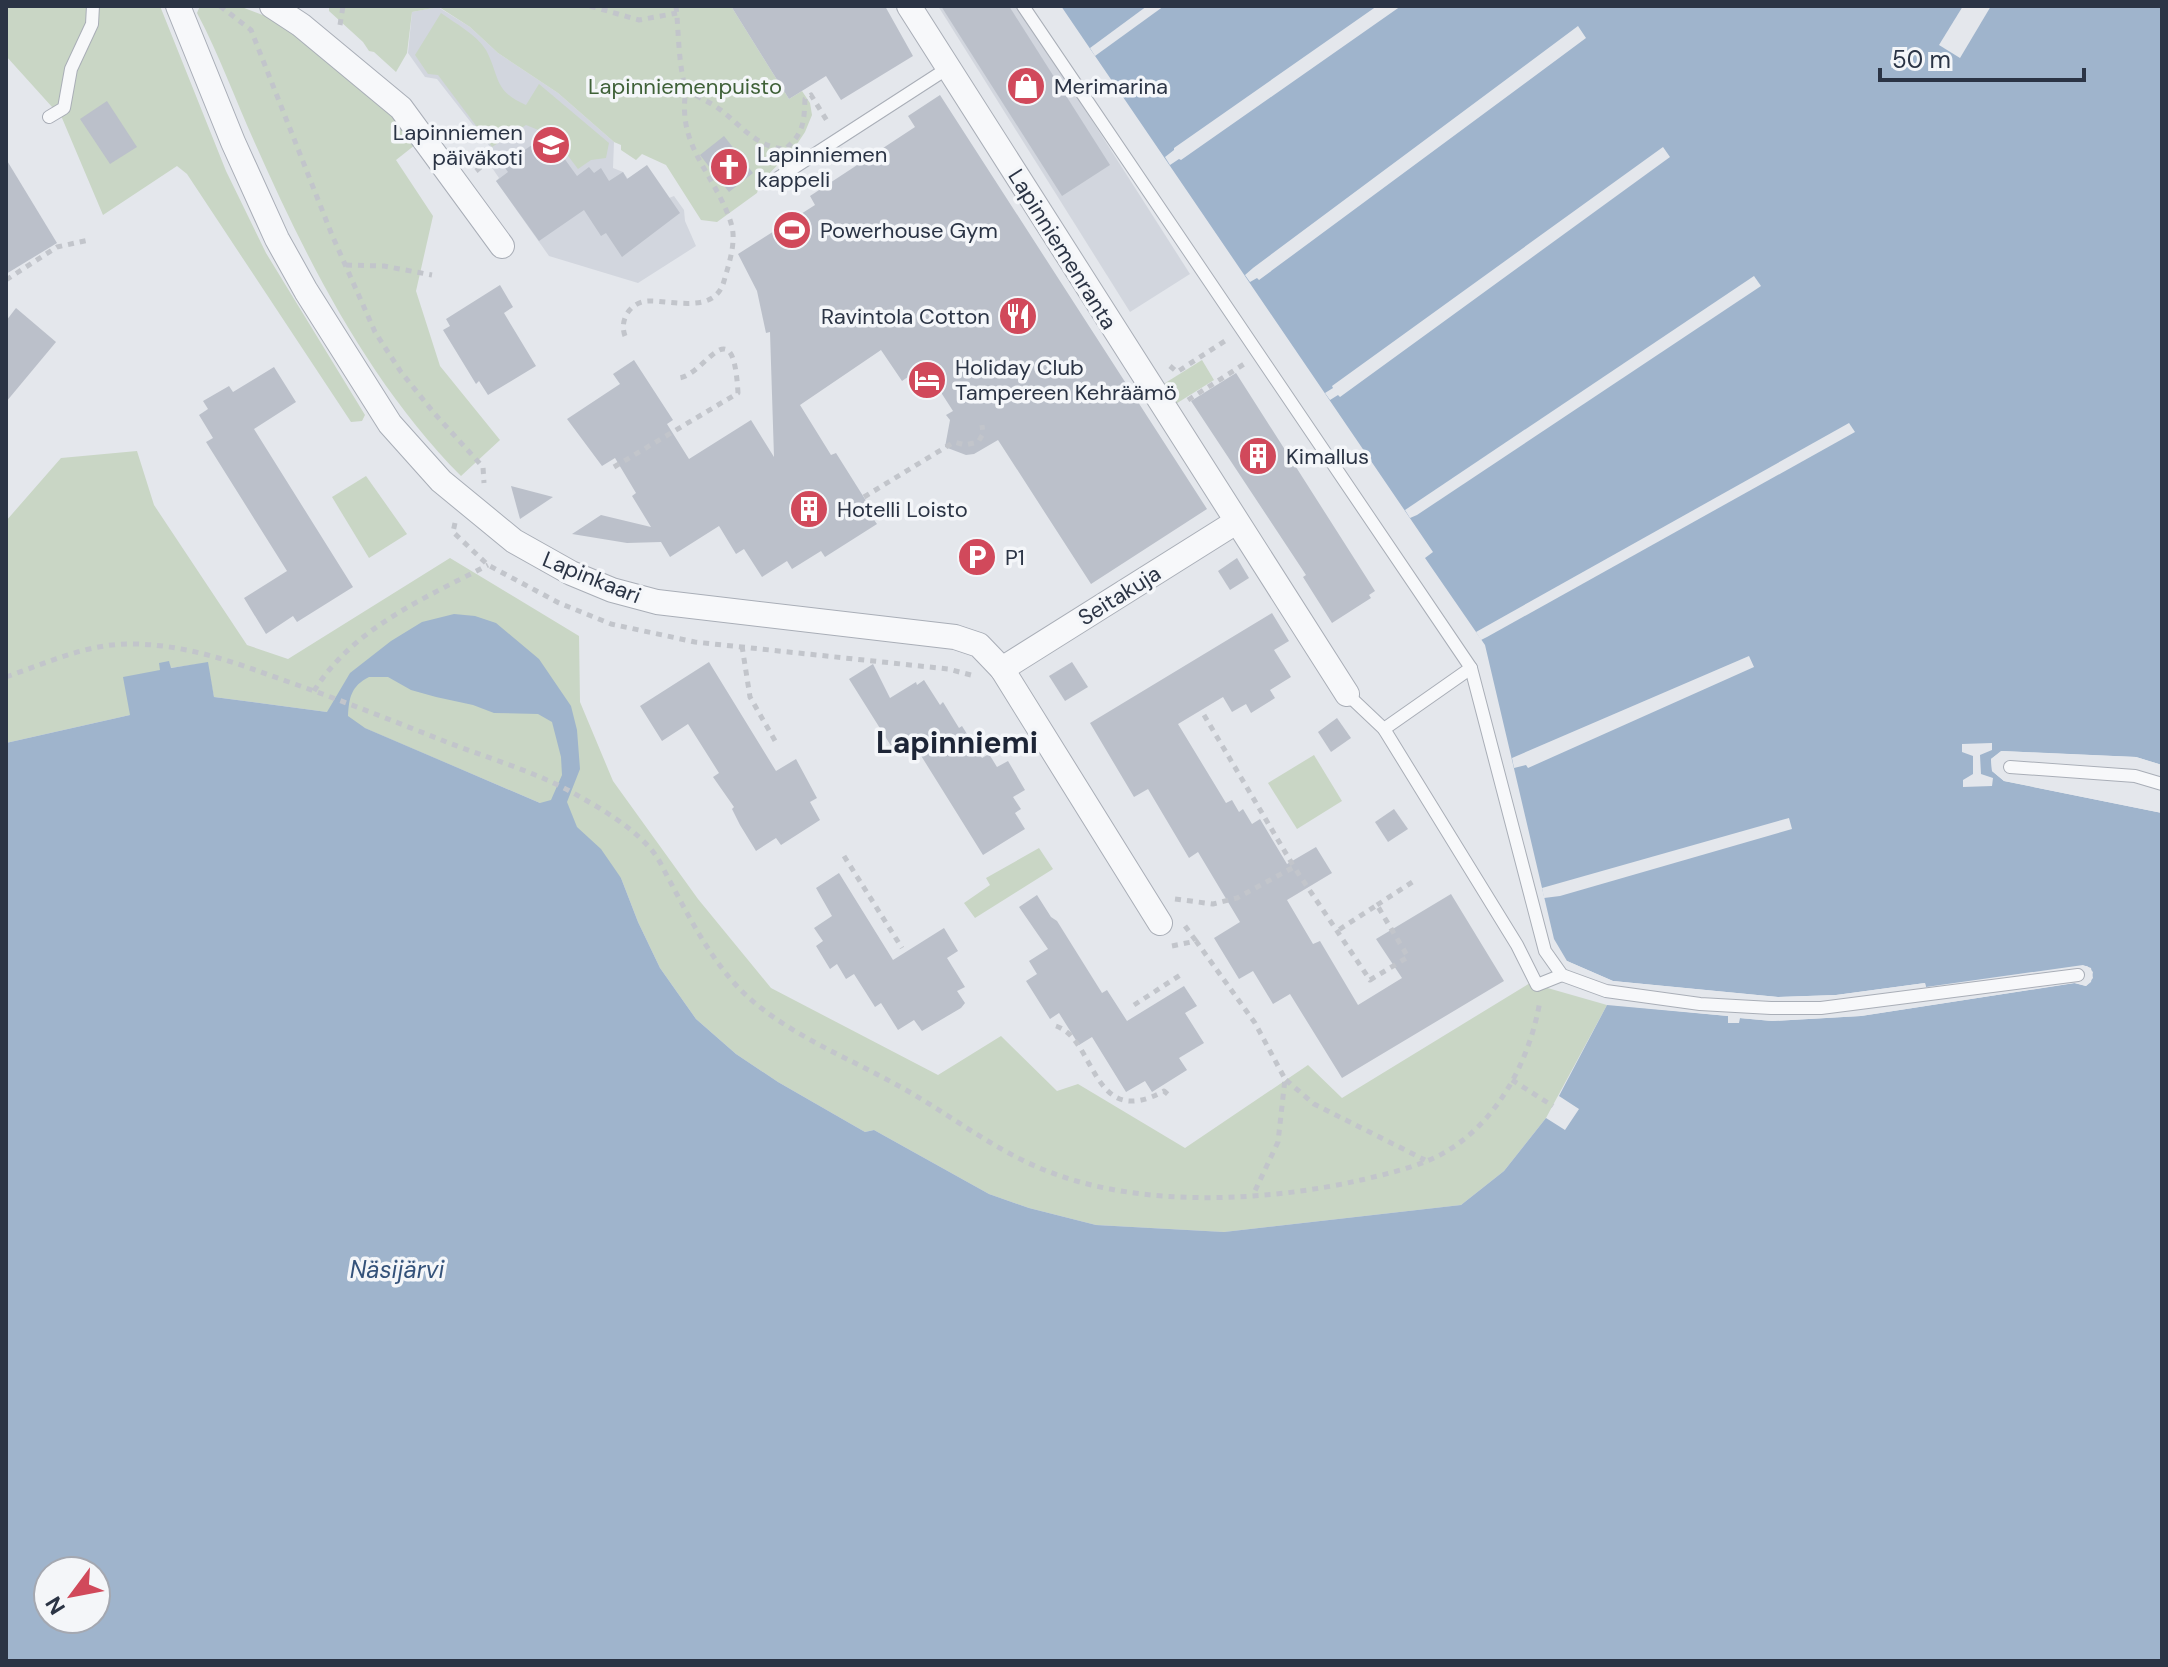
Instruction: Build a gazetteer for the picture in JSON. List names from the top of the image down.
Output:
{
  "streets": {
    "street": ["Lapinniemenranta", "Lapinkaari", "Seitakuja"]
  },
  "crossings": [
    ["Lapinniemenranta", "Seitakuja"],
    ["Lapinkaari", "Seitakuja"]
  ],
  "districts": ["Lapinniemi"],
  "water": ["Näsijärvi"],
  "parks": ["Lapinniemenpuisto"],
  "places": {
    "shop": ["Merimarina"],
    "school or university": ["Lapinniemen päiväkoti"],
    "church": ["Lapinniemen kappeli"],
    "sports": ["Powerhouse Gym"],
    "restaurant": ["Ravintola Cotton"],
    "hotel": ["Holiday Club Tampereen Kehräämö"],
    "building": ["Kimallus", "Hotelli Loisto"],
    "parking": ["P1"]
  },
  "scale_bar": "50 m",
  "north": "bottom left"
}
